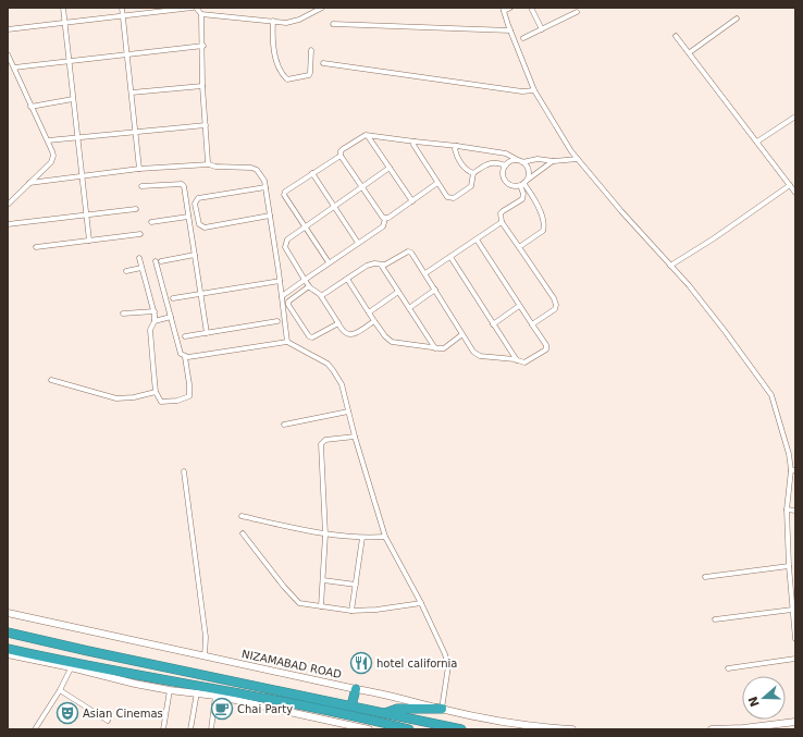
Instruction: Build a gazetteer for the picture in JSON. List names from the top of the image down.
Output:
{
  "streets": {
    "main road": ["NIZAMABAD ROAD"]
  },
  "places": {
    "restaurant": ["hotel california"],
    "cafe": ["Chai Party"],
    "theatre": ["Asian Cinemas"]
  },
  "north": "left"
}
